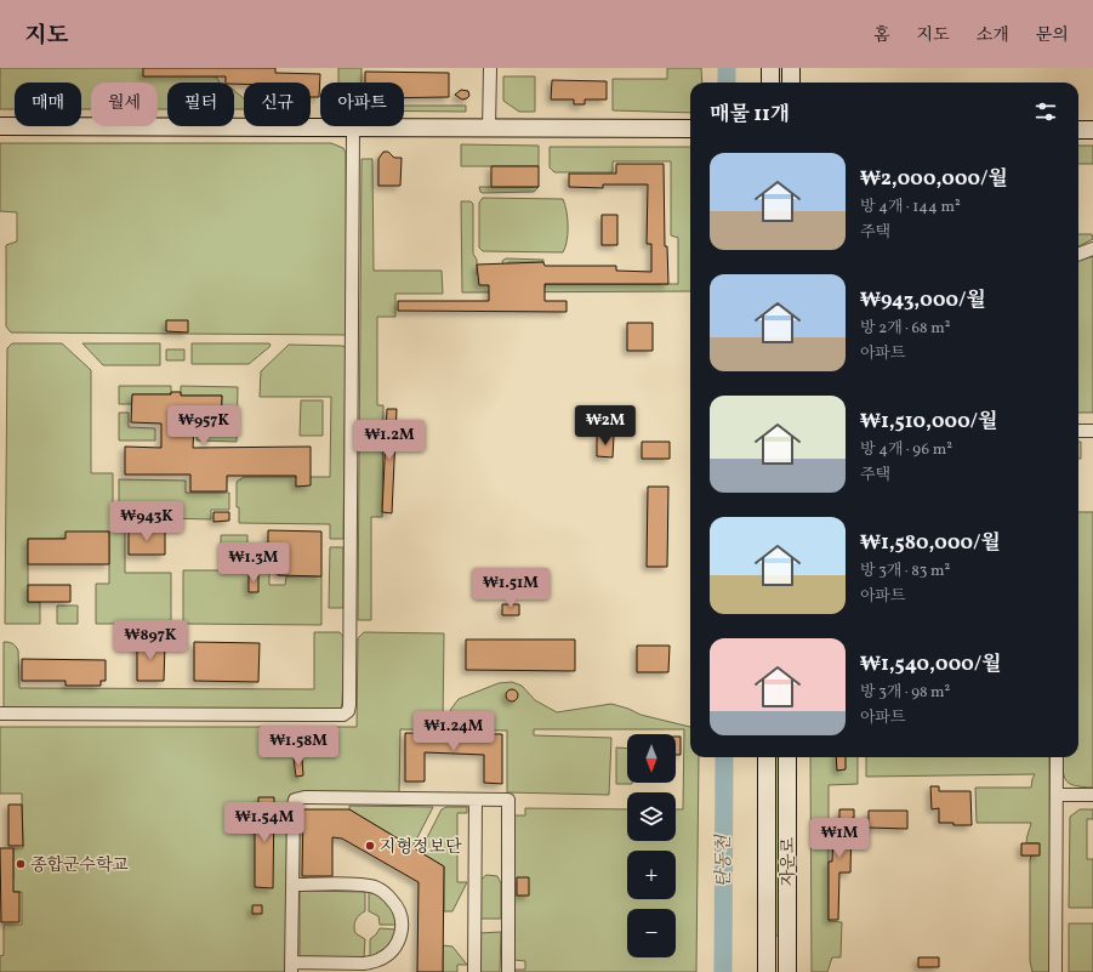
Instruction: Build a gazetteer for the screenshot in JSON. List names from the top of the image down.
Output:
{
  "streets": {
    "street": ["자운로"]
  },
  "water": ["탄동천"],
  "places": ["지형정보단", "종합군수학교"],
  "north": "bottom",
  "page": {
    "header": "지도",
    "nav": [
      "홈",
      "지도",
      "소개",
      "문의"
    ],
    "chip": [
      "매매",
      "월세",
      "필터",
      "신규",
      "아파트"
    ],
    "heading": "매물 11개",
    "list": [
      {
        "name": "₩2,000,000/월",
        "note": "방 4개 · 144 m² · 주택"
      },
      {
        "name": "₩943,000/월",
        "note": "방 2개 · 68 m² · 아파트"
      },
      {
        "name": "₩1,510,000/월",
        "note": "방 4개 · 96 m² · 주택"
      },
      {
        "name": "₩1,580,000/월",
        "note": "방 3개 · 83 m² · 아파트"
      },
      {
        "name": "₩1,540,000/월",
        "note": "방 3개 · 98 m² · 아파트"
      }
    ],
    "price": [
      "₩957K",
      "₩2M",
      "₩1.2M",
      "₩943K",
      "₩1.3M",
      "₩1.51M",
      "₩897K",
      "₩1.24M",
      "₩1.58M",
      "₩1.54M",
      "₩1M"
    ],
    "map_buttons": ["+", "−"]
  }
}
